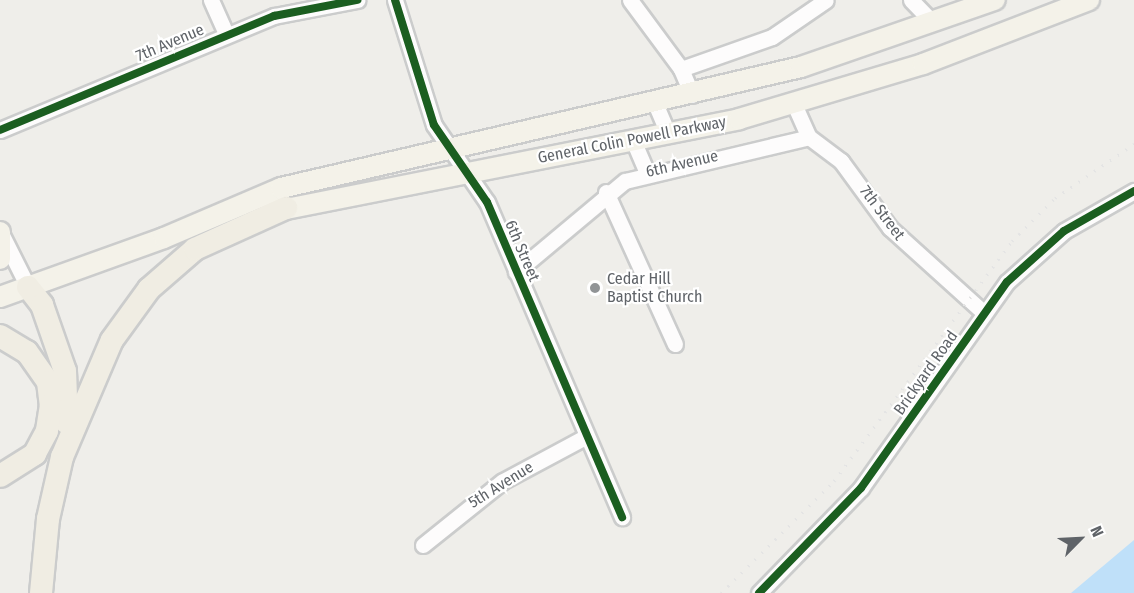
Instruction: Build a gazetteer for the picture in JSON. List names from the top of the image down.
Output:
{
  "streets": {
    "main road": ["General Colin Powell Parkway"],
    "street": [
      "7th Avenue",
      "6th Avenue",
      "7th Street",
      "6th Street",
      "Brickyard Road",
      "5th Avenue"
    ]
  },
  "crossings": [
    ["General Colin Powell Parkway", "7th Street"],
    ["General Colin Powell Parkway", "6th Street"],
    ["6th Avenue", "7th Street"],
    ["6th Avenue", "6th Street"],
    ["7th Street", "Brickyard Road"],
    ["6th Street", "5th Avenue"]
  ],
  "places": ["Cedar Hill Baptist Church"],
  "north": "top right"
}
